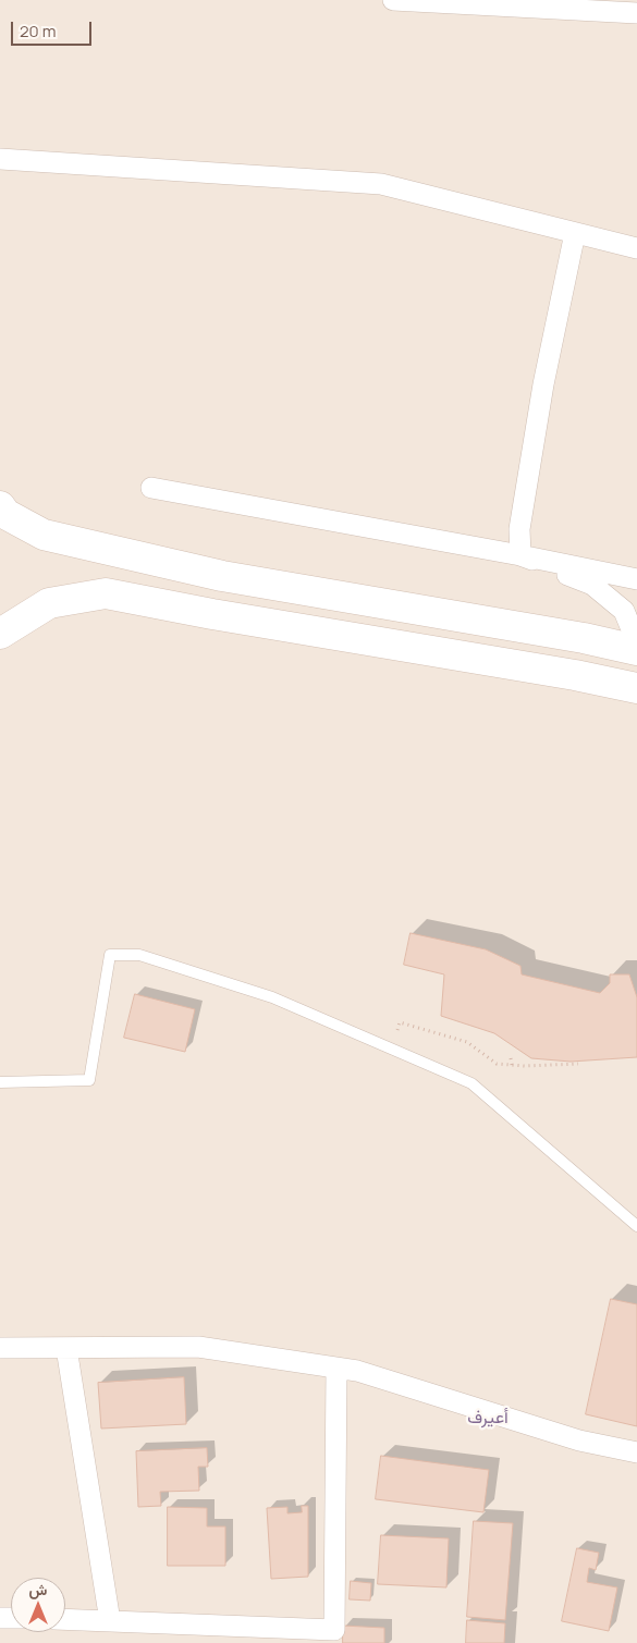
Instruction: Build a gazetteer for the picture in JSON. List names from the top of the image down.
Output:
{
  "districts": ["أعيرف"],
  "scale_bar": "20 m",
  "north": "top"
}
